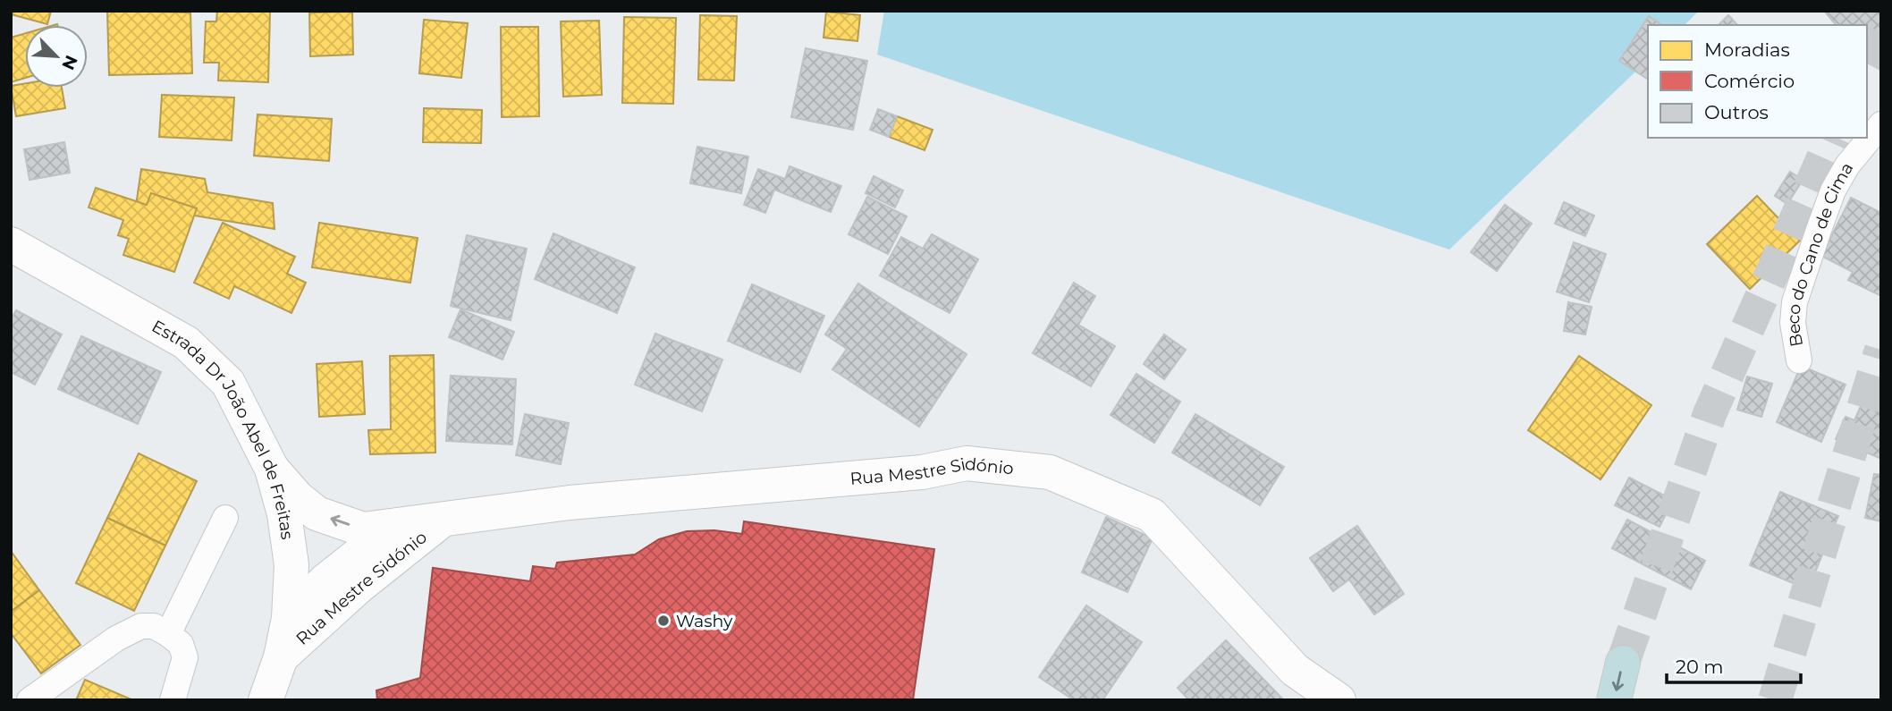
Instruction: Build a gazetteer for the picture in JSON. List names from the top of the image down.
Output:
{
  "streets": {
    "street": ["Estrada Dr João Abel de Freitas", "Rua Mestre Sidónio"],
    "lane": ["Beco do Cano de Cima"]
  },
  "crossings": [
    ["Estrada Dr João Abel de Freitas", "Rua Mestre Sidónio"]
  ],
  "places": ["Washy"],
  "legend": ["Moradias", "Comércio", "Outros"],
  "scale_bar": "20 m",
  "north": "bottom right"
}
